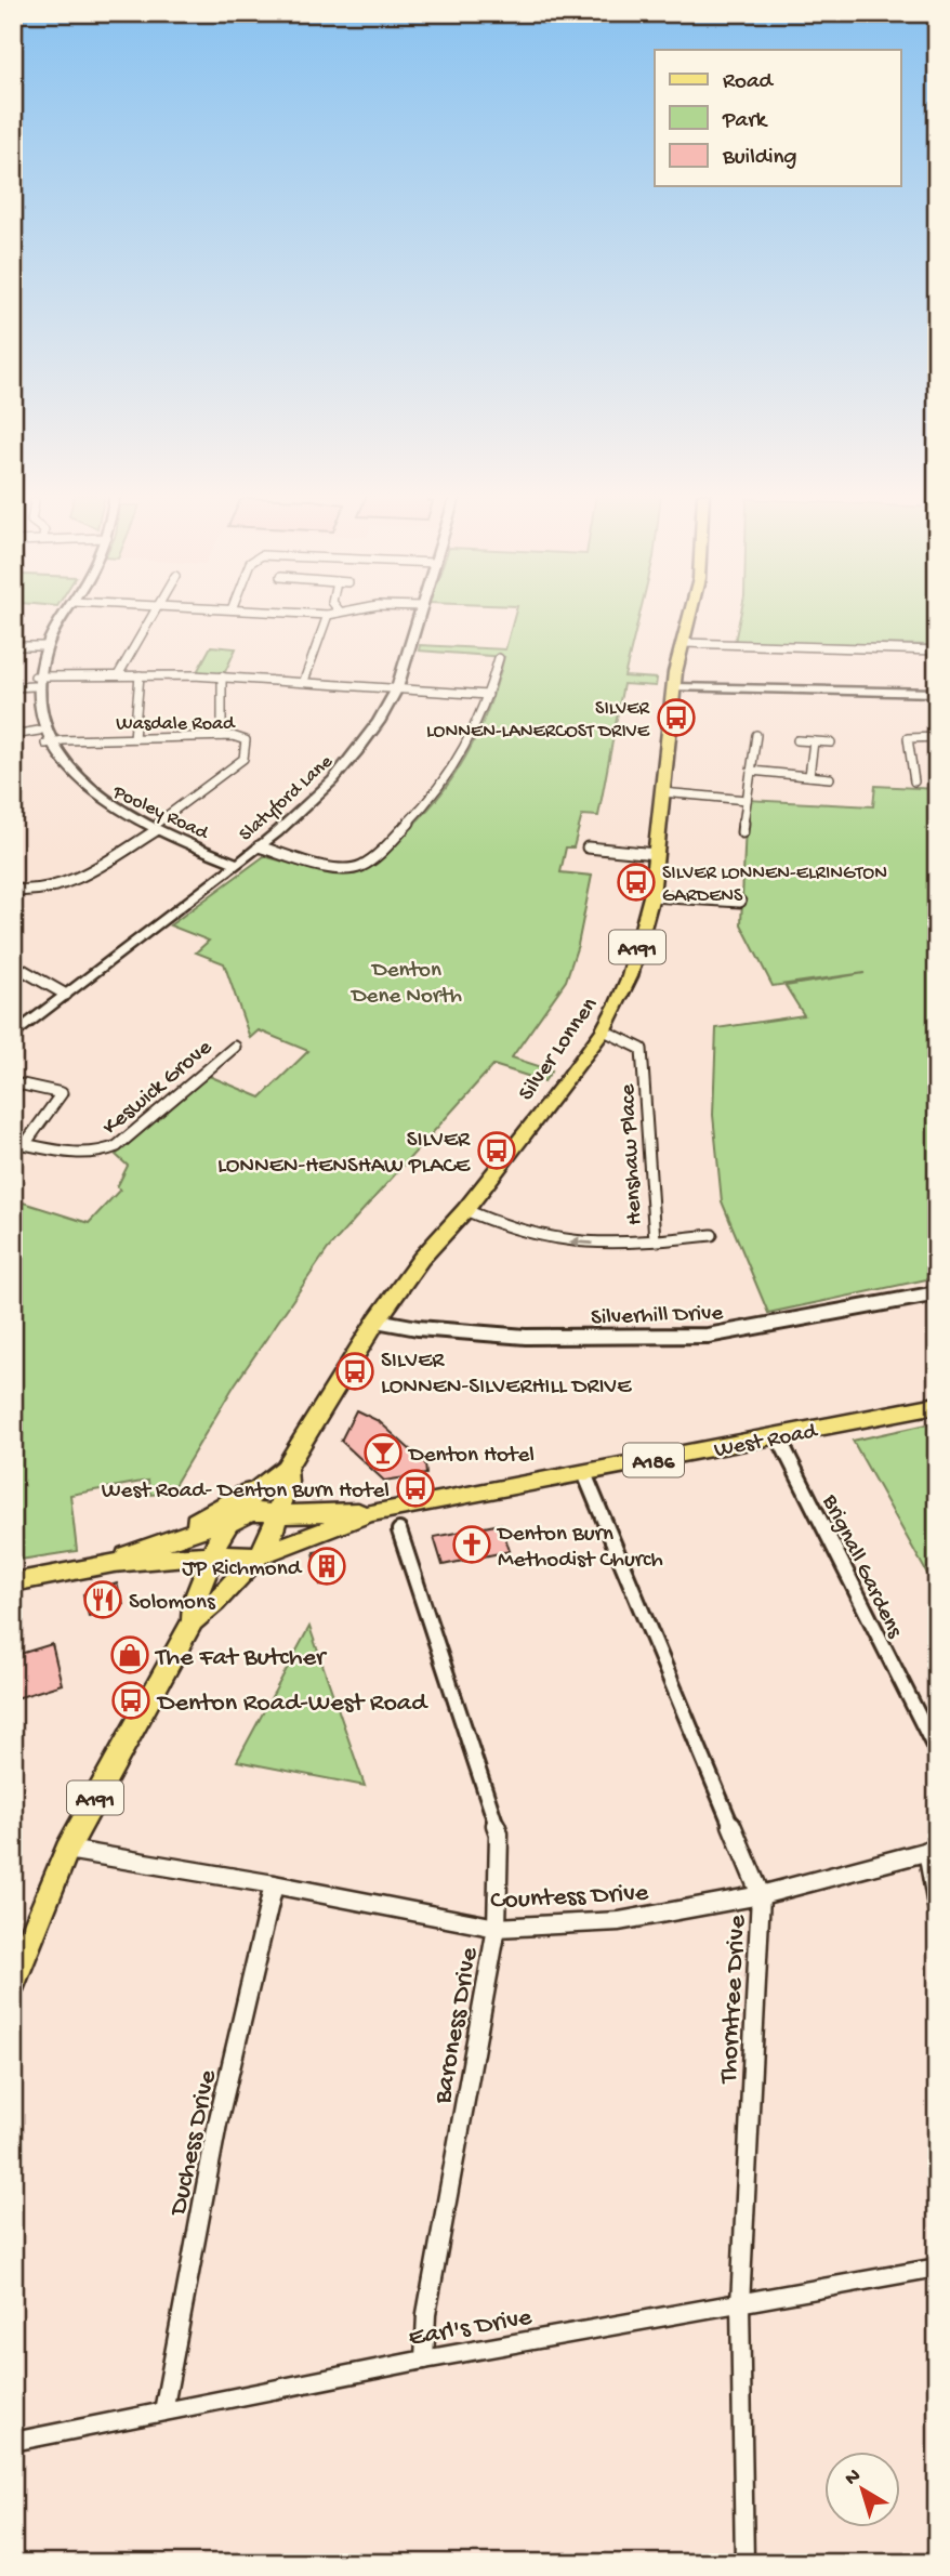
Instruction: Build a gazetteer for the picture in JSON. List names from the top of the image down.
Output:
{
  "streets": {
    "main road": [
      "A191",
      "Silver Lonnen",
      "West Road",
      "A186"
    ],
    "street": [
      "Wasdale Road",
      "Slatyford Lane",
      "Pooley Road",
      "Keswick Grove",
      "Henshaw Place",
      "Silverhill Drive",
      "Brignall Gardens",
      "Countess Drive",
      "Thorntree Drive",
      "Baroness Drive",
      "Duchess Drive",
      "Earl's Drive"
    ]
  },
  "crossings": [
    ["Wasdale Road", "Pooley Road"],
    ["Slatyford Lane", "Pooley Road"],
    ["A191", "Silver Lonnen"],
    ["A191", "West Road"],
    ["A191", "A186"],
    ["A191", "Countess Drive"],
    ["Silver Lonnen", "Henshaw Place"],
    ["Silver Lonnen", "Silverhill Drive"],
    ["Silver Lonnen", "West Road"],
    ["Silver Lonnen", "A186"],
    ["West Road", "A186"],
    ["West Road", "Brignall Gardens"],
    ["West Road", "Thorntree Drive"],
    ["Countess Drive", "Thorntree Drive"],
    ["Countess Drive", "Baroness Drive"],
    ["Countess Drive", "Duchess Drive"],
    ["Thorntree Drive", "Earl's Drive"],
    ["Baroness Drive", "Earl's Drive"],
    ["Duchess Drive", "Earl's Drive"]
  ],
  "one_way": ["Henshaw Place"],
  "parks": ["Denton Dene North"],
  "places": {
    "bus stop": [
      "SILVER LONNEN-LANERCOST DRIVE",
      "SILVER LONNEN-ELRINGTON GARDENS",
      "SILVER LONNEN-HENSHAW PLACE",
      "SILVER LONNEN-SILVERHILL DRIVE",
      "West Road- Denton Burn Hotel",
      "Denton Road-West Road"
    ],
    "bar": ["Denton Hotel"],
    "church": ["Denton Burn Methodist Church"],
    "building": ["JP Richmond"],
    "restaurant": ["Solomons"],
    "shop": ["The Fat Butcher"]
  },
  "legend": ["Road", "Park", "Building"],
  "north": "top left"
}
